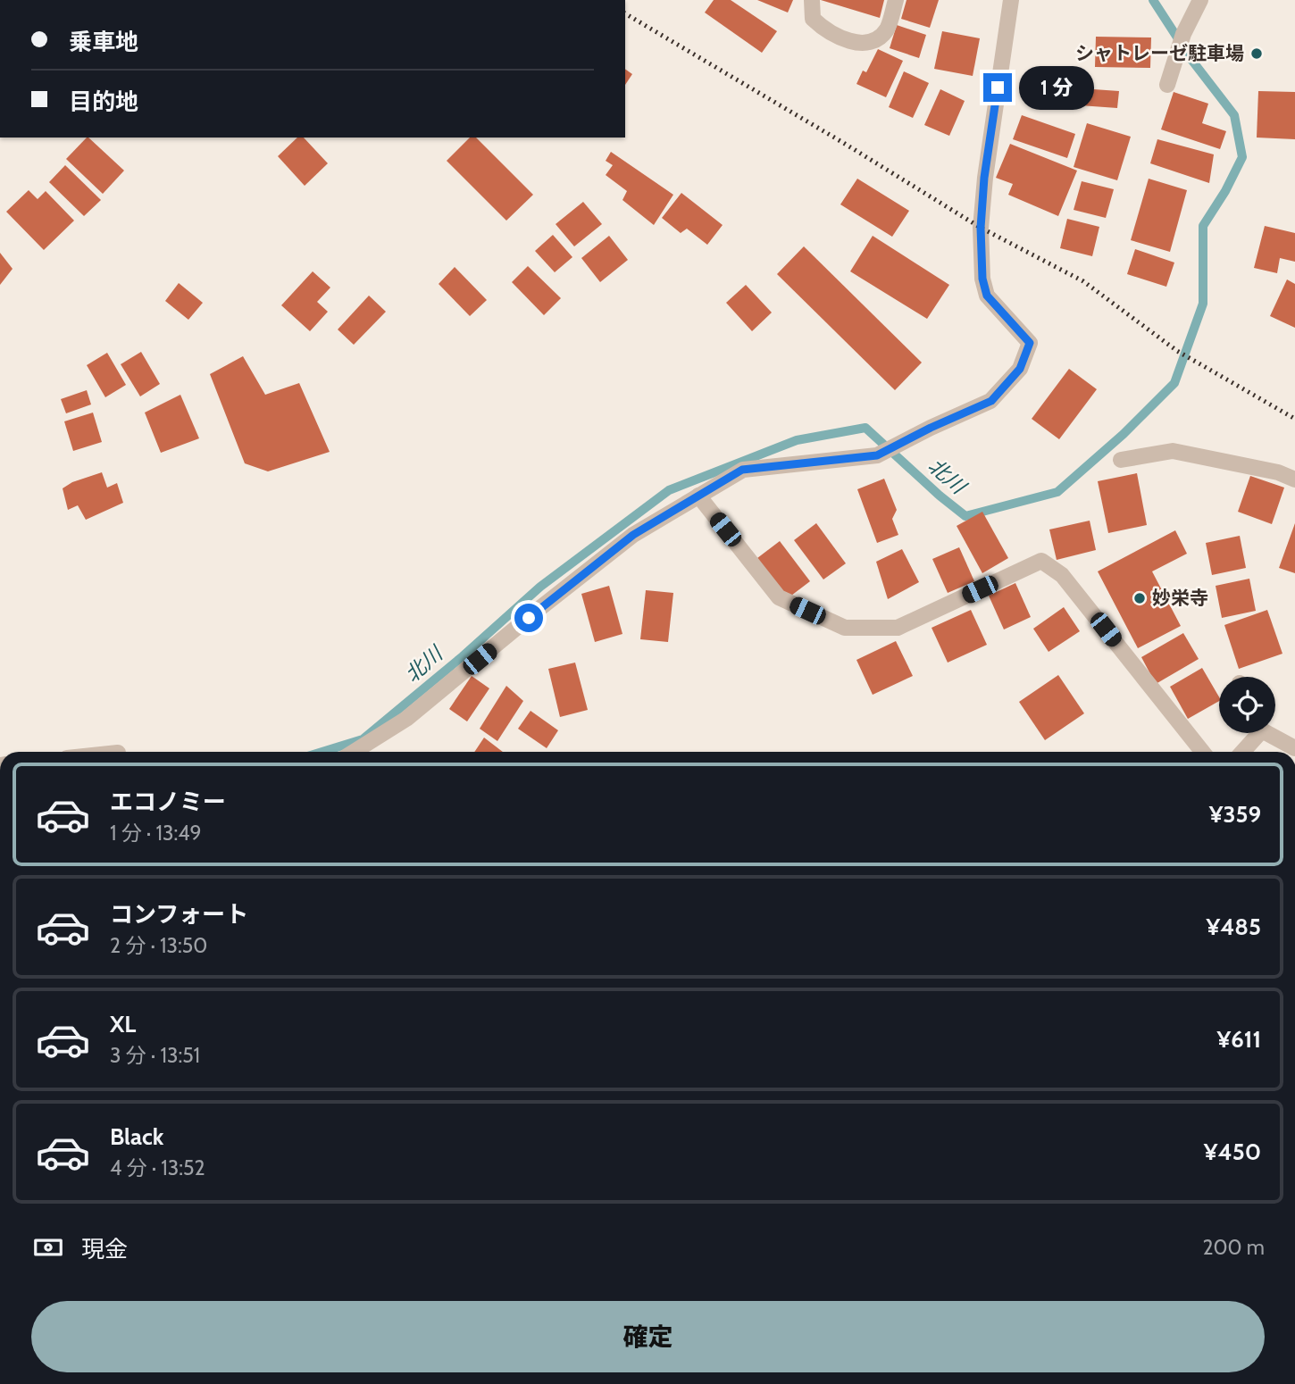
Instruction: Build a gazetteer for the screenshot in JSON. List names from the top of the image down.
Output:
{
  "water": ["北川"],
  "places": ["シャトレーゼ駐車場", "妙栄寺"],
  "page": {
    "banner": ["乗車地", "目的地"],
    "bubble": "1 分",
    "list": [
      {
        "name": "エコノミー",
        "note": "1 分 · 13:49",
        "value": "¥359"
      },
      {
        "name": "コンフォート",
        "note": "2 分 · 13:50",
        "value": "¥485"
      },
      {
        "name": "XL",
        "note": "3 分 · 13:51",
        "value": "¥611"
      },
      {
        "name": "Black",
        "note": "4 分 · 13:52",
        "value": "¥450"
      }
    ],
    "pay": ["現金", "200 m"],
    "buttons": "確定"
  }
}
